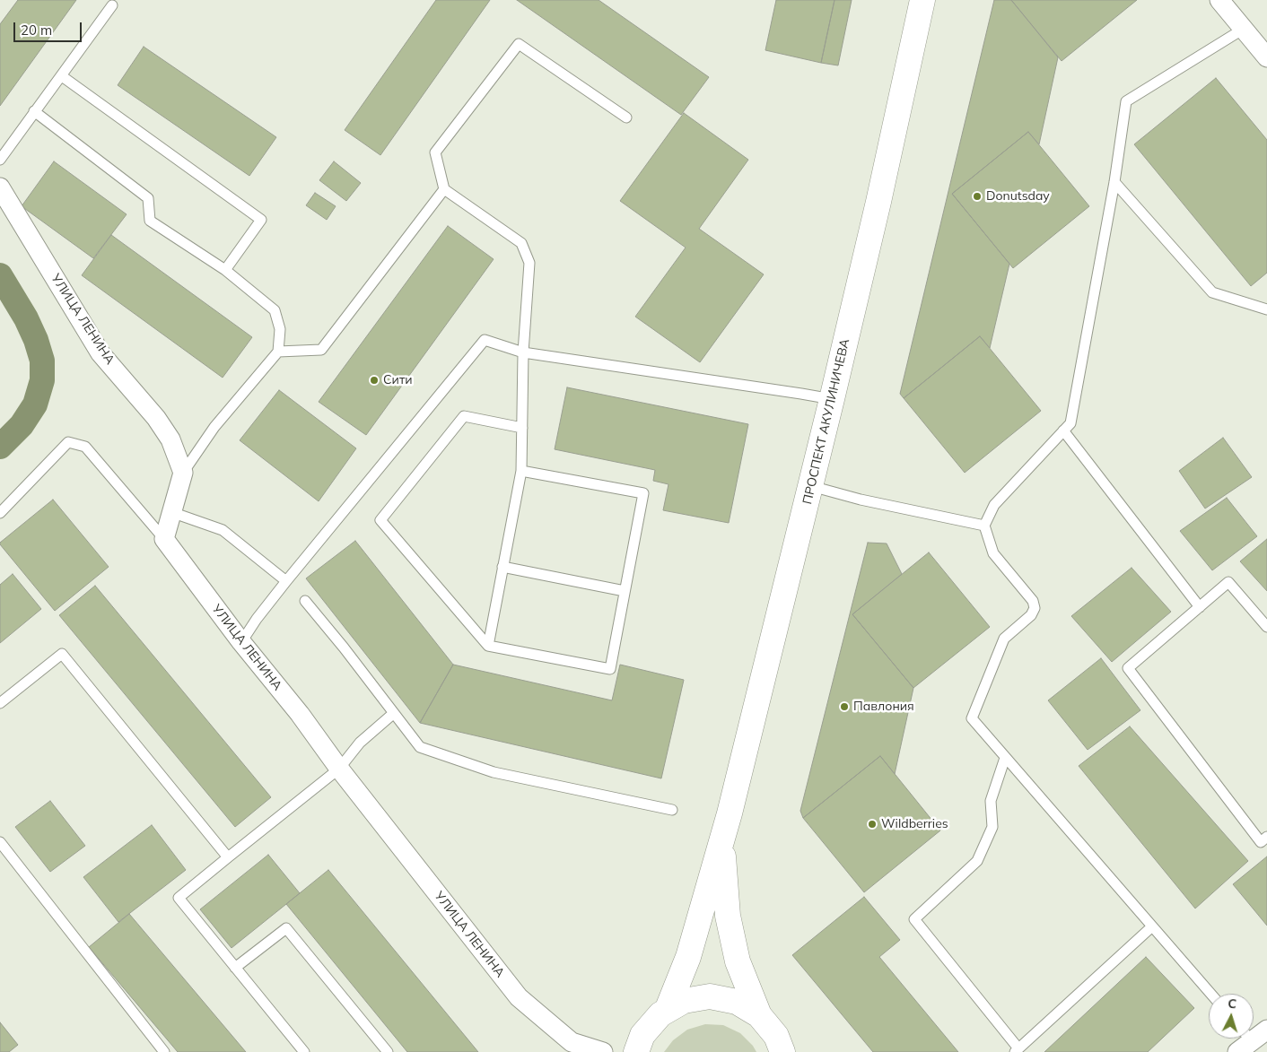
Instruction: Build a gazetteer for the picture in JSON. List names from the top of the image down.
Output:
{
  "streets": {
    "main road": ["ПРОСПЕКТ АКУЛИНИЧЕВА"],
    "street": ["УЛИЦА ЛЕНИНА"]
  },
  "places": [
    "Donutsday",
    "Сити",
    "Павлония",
    "Wildberries"
  ],
  "scale_bar": "20 m",
  "north": "top"
}
